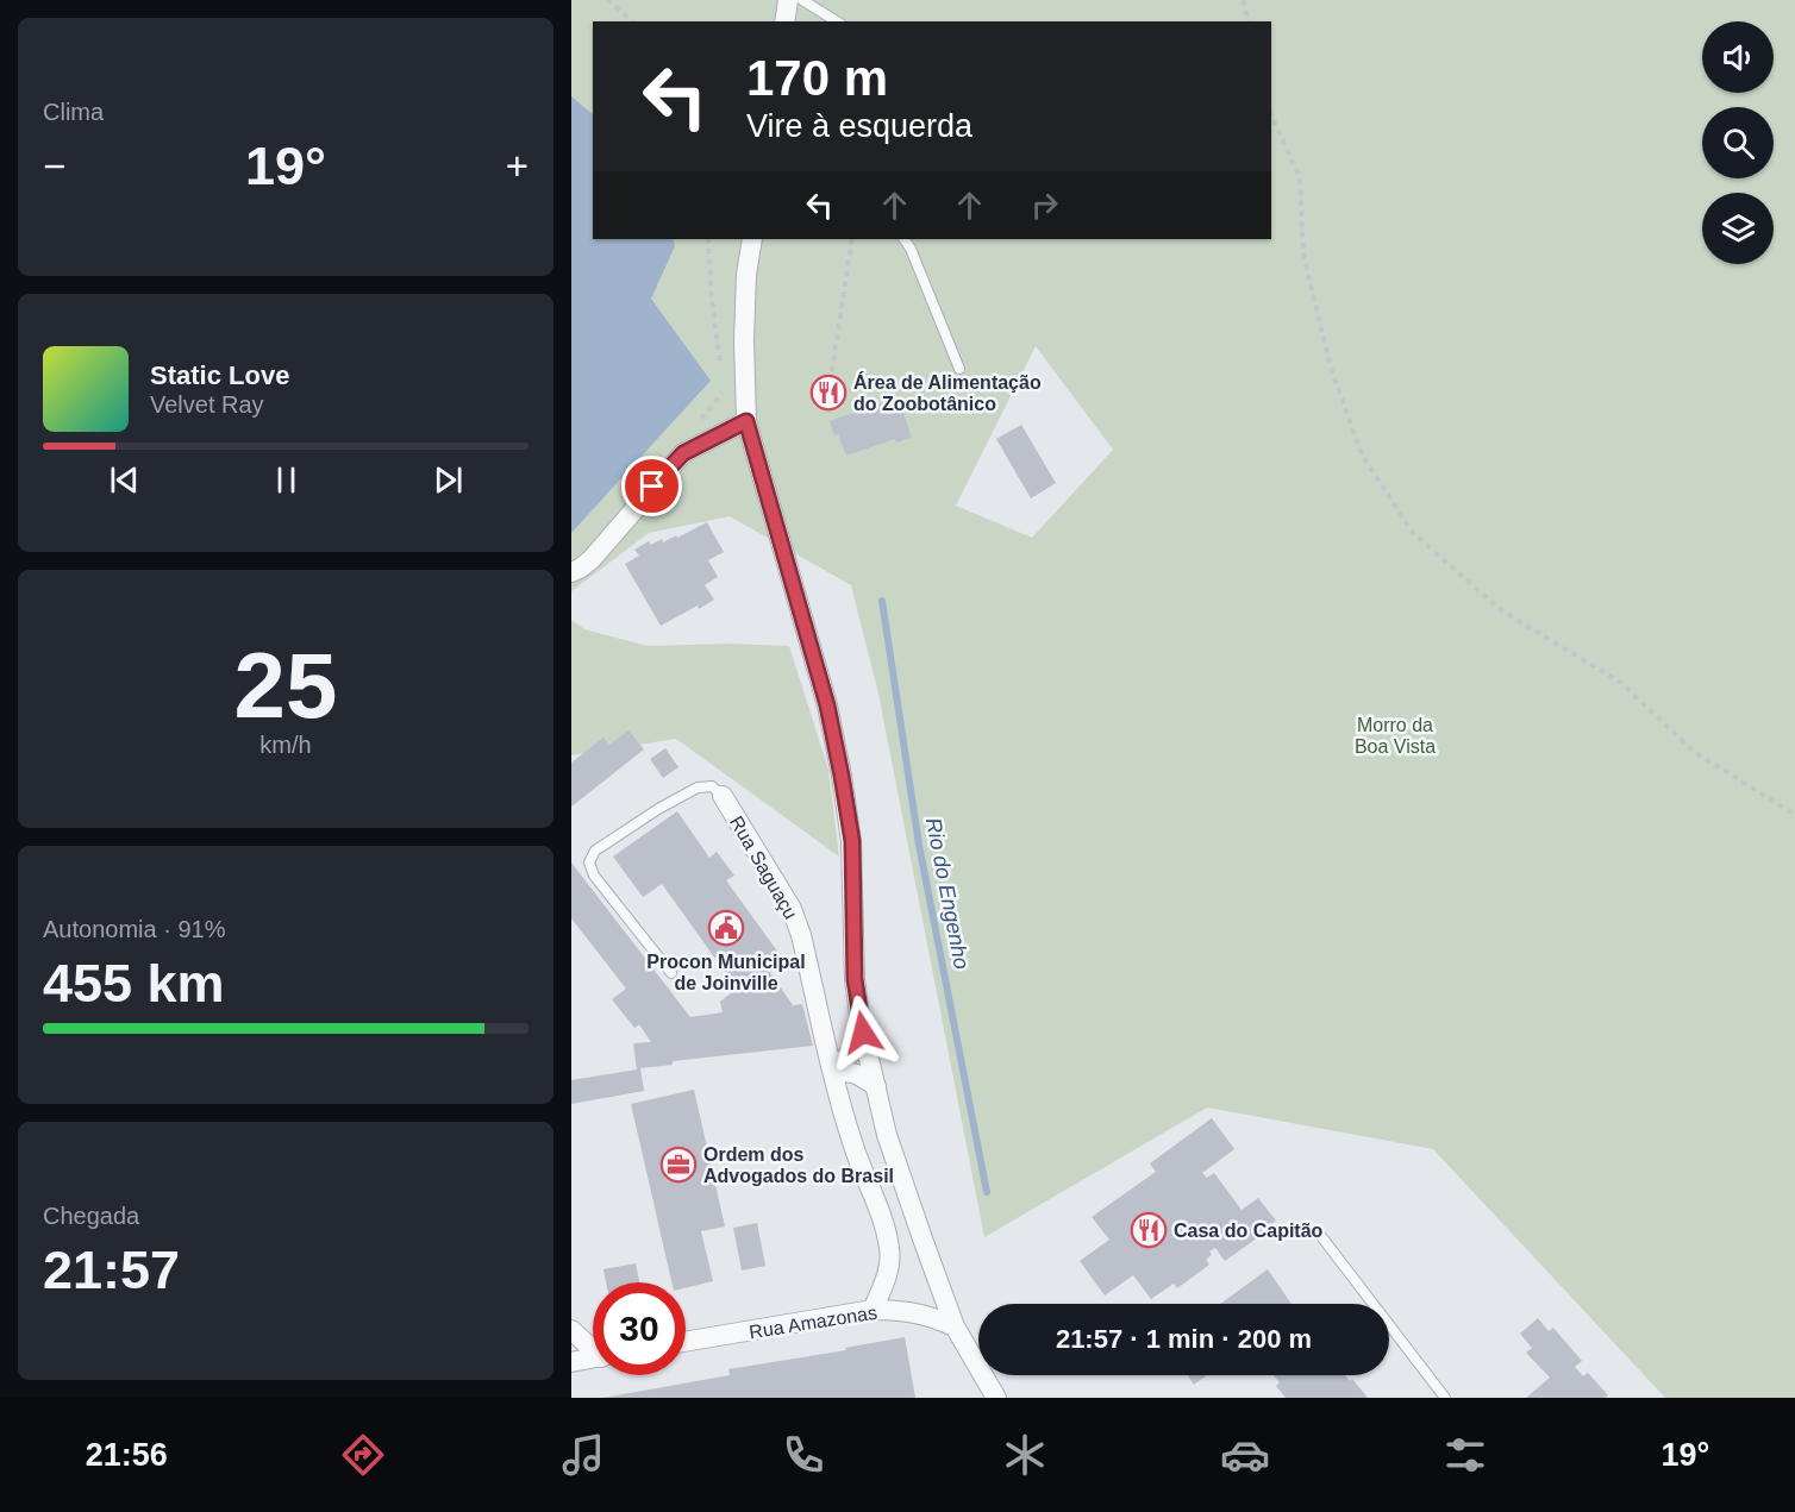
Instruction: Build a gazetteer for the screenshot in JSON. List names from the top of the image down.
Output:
{
  "streets": {
    "street": ["Rua Saguaçu", "Rua Amazonas"]
  },
  "crossings": [
    ["Rua Saguaçu", "Rua Amazonas"]
  ],
  "water": ["Rio do Engenho"],
  "parks": ["Morro da Boa Vista"],
  "places": {
    "restaurant": ["Área de Alimentação do Zoobotânico", "Casa do Capitão"],
    "public building": ["Procon Municipal de Joinville"],
    "office": ["Ordem dos Advogados do Brasil"]
  },
  "page": {
    "tile": [
      "Clima",
      ["25", "km/h"],
      ["Autonomia · 91%", "455 km"],
      ["Chegada", "21:57"]
    ],
    "turn": ["170 m", "Vire à esquerda"],
    "heat": ["−", "19°", "+"],
    "song": ["Static Love", "Velvet Ray"],
    "limit": "30",
    "trip": "21:57 · 1 min · 200 m",
    "tabs": ["21:56", "19°"]
  }
}
